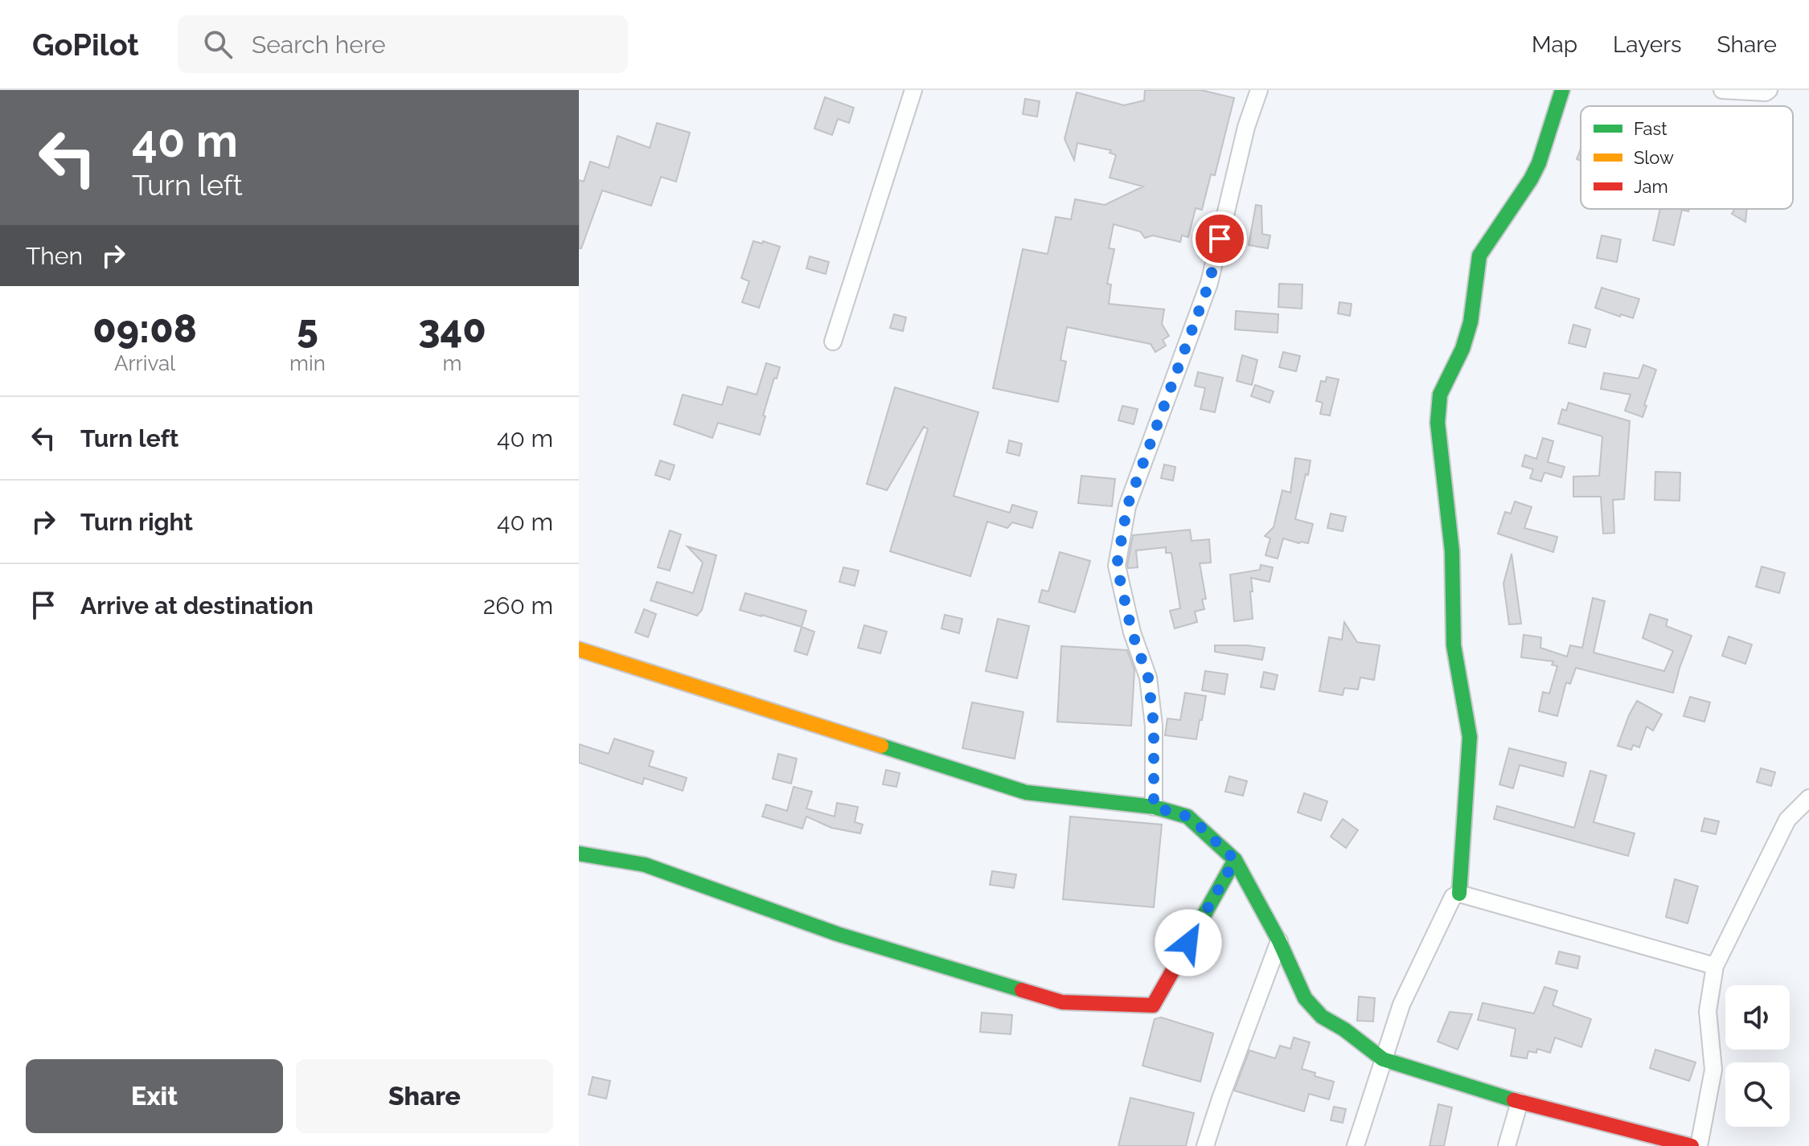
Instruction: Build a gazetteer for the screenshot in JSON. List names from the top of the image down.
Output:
{
  "legend": ["Fast", "Slow", "Jam"],
  "page": {
    "header": "GoPilot",
    "search": "Search here",
    "nav": ["Map", "Layers", "Share"],
    "turn": ["40 m", "Turn left"],
    "then": "Then",
    "eta": [
      "09:08",
      "Arrival",
      "5",
      "min",
      "340",
      "m"
    ],
    "list": [
      {
        "name": "Turn left",
        "value": "40 m"
      },
      {
        "name": "Turn right",
        "value": "40 m"
      },
      {
        "name": "Arrive at destination",
        "value": "260 m"
      }
    ],
    "buttons": ["Exit", "Share"]
  }
}
